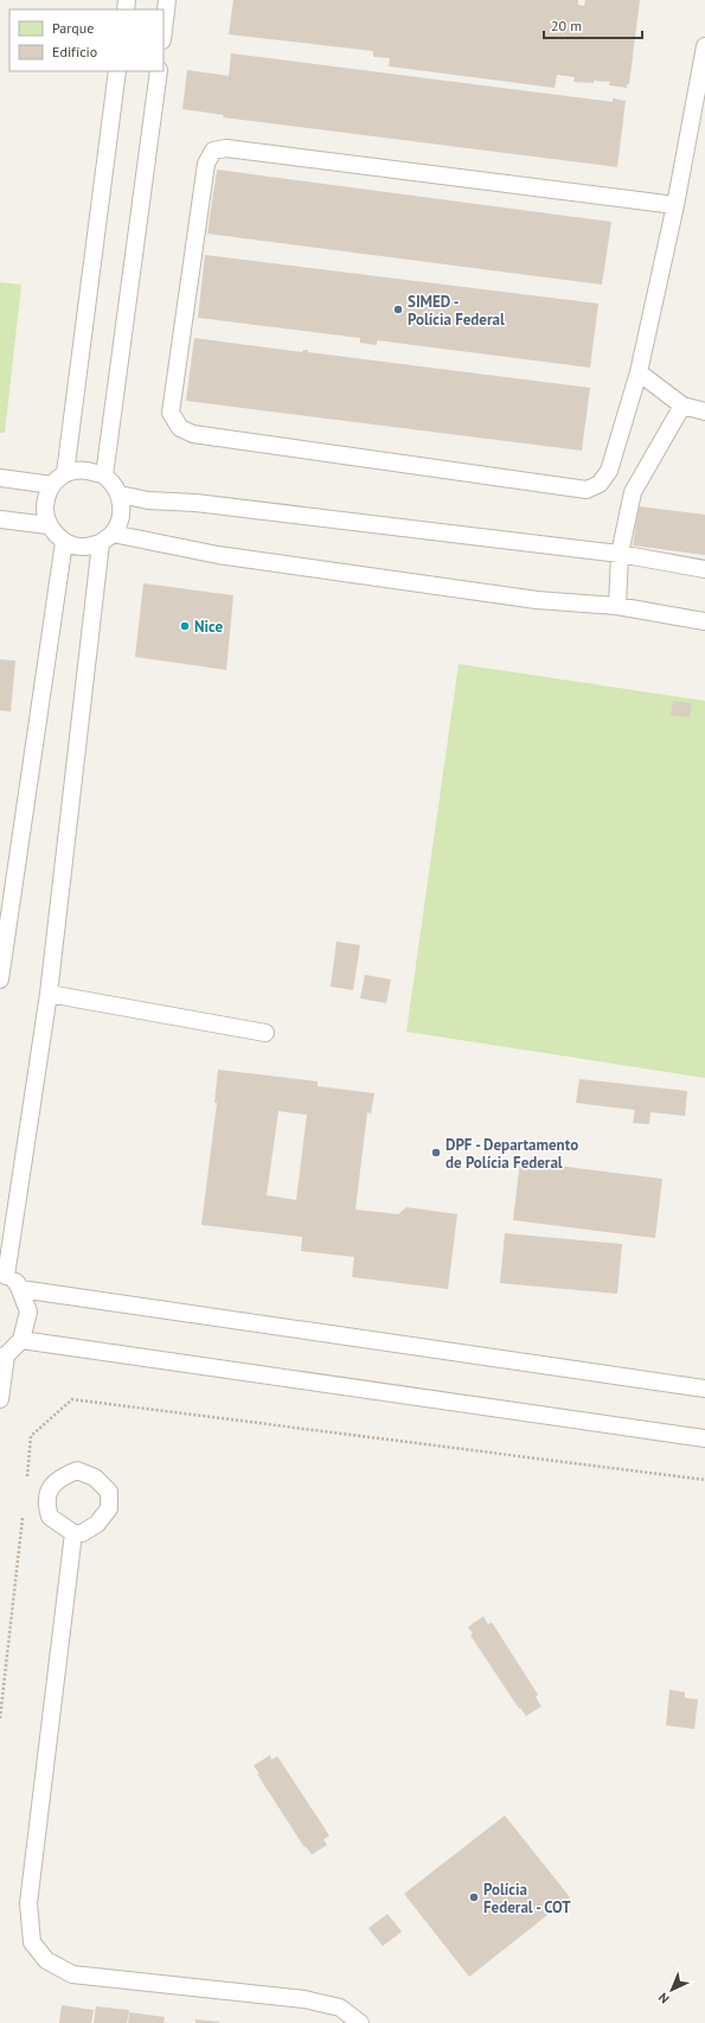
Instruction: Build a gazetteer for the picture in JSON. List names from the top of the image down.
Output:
{
  "places": [
    "SIMED - Polícia Federal",
    "Nice",
    "DPF - Departamento de Polícia Federal",
    "Polícia Federal - COT"
  ],
  "legend": ["Parque", "Edifício"],
  "scale_bar": "20 m",
  "north": "bottom left"
}
